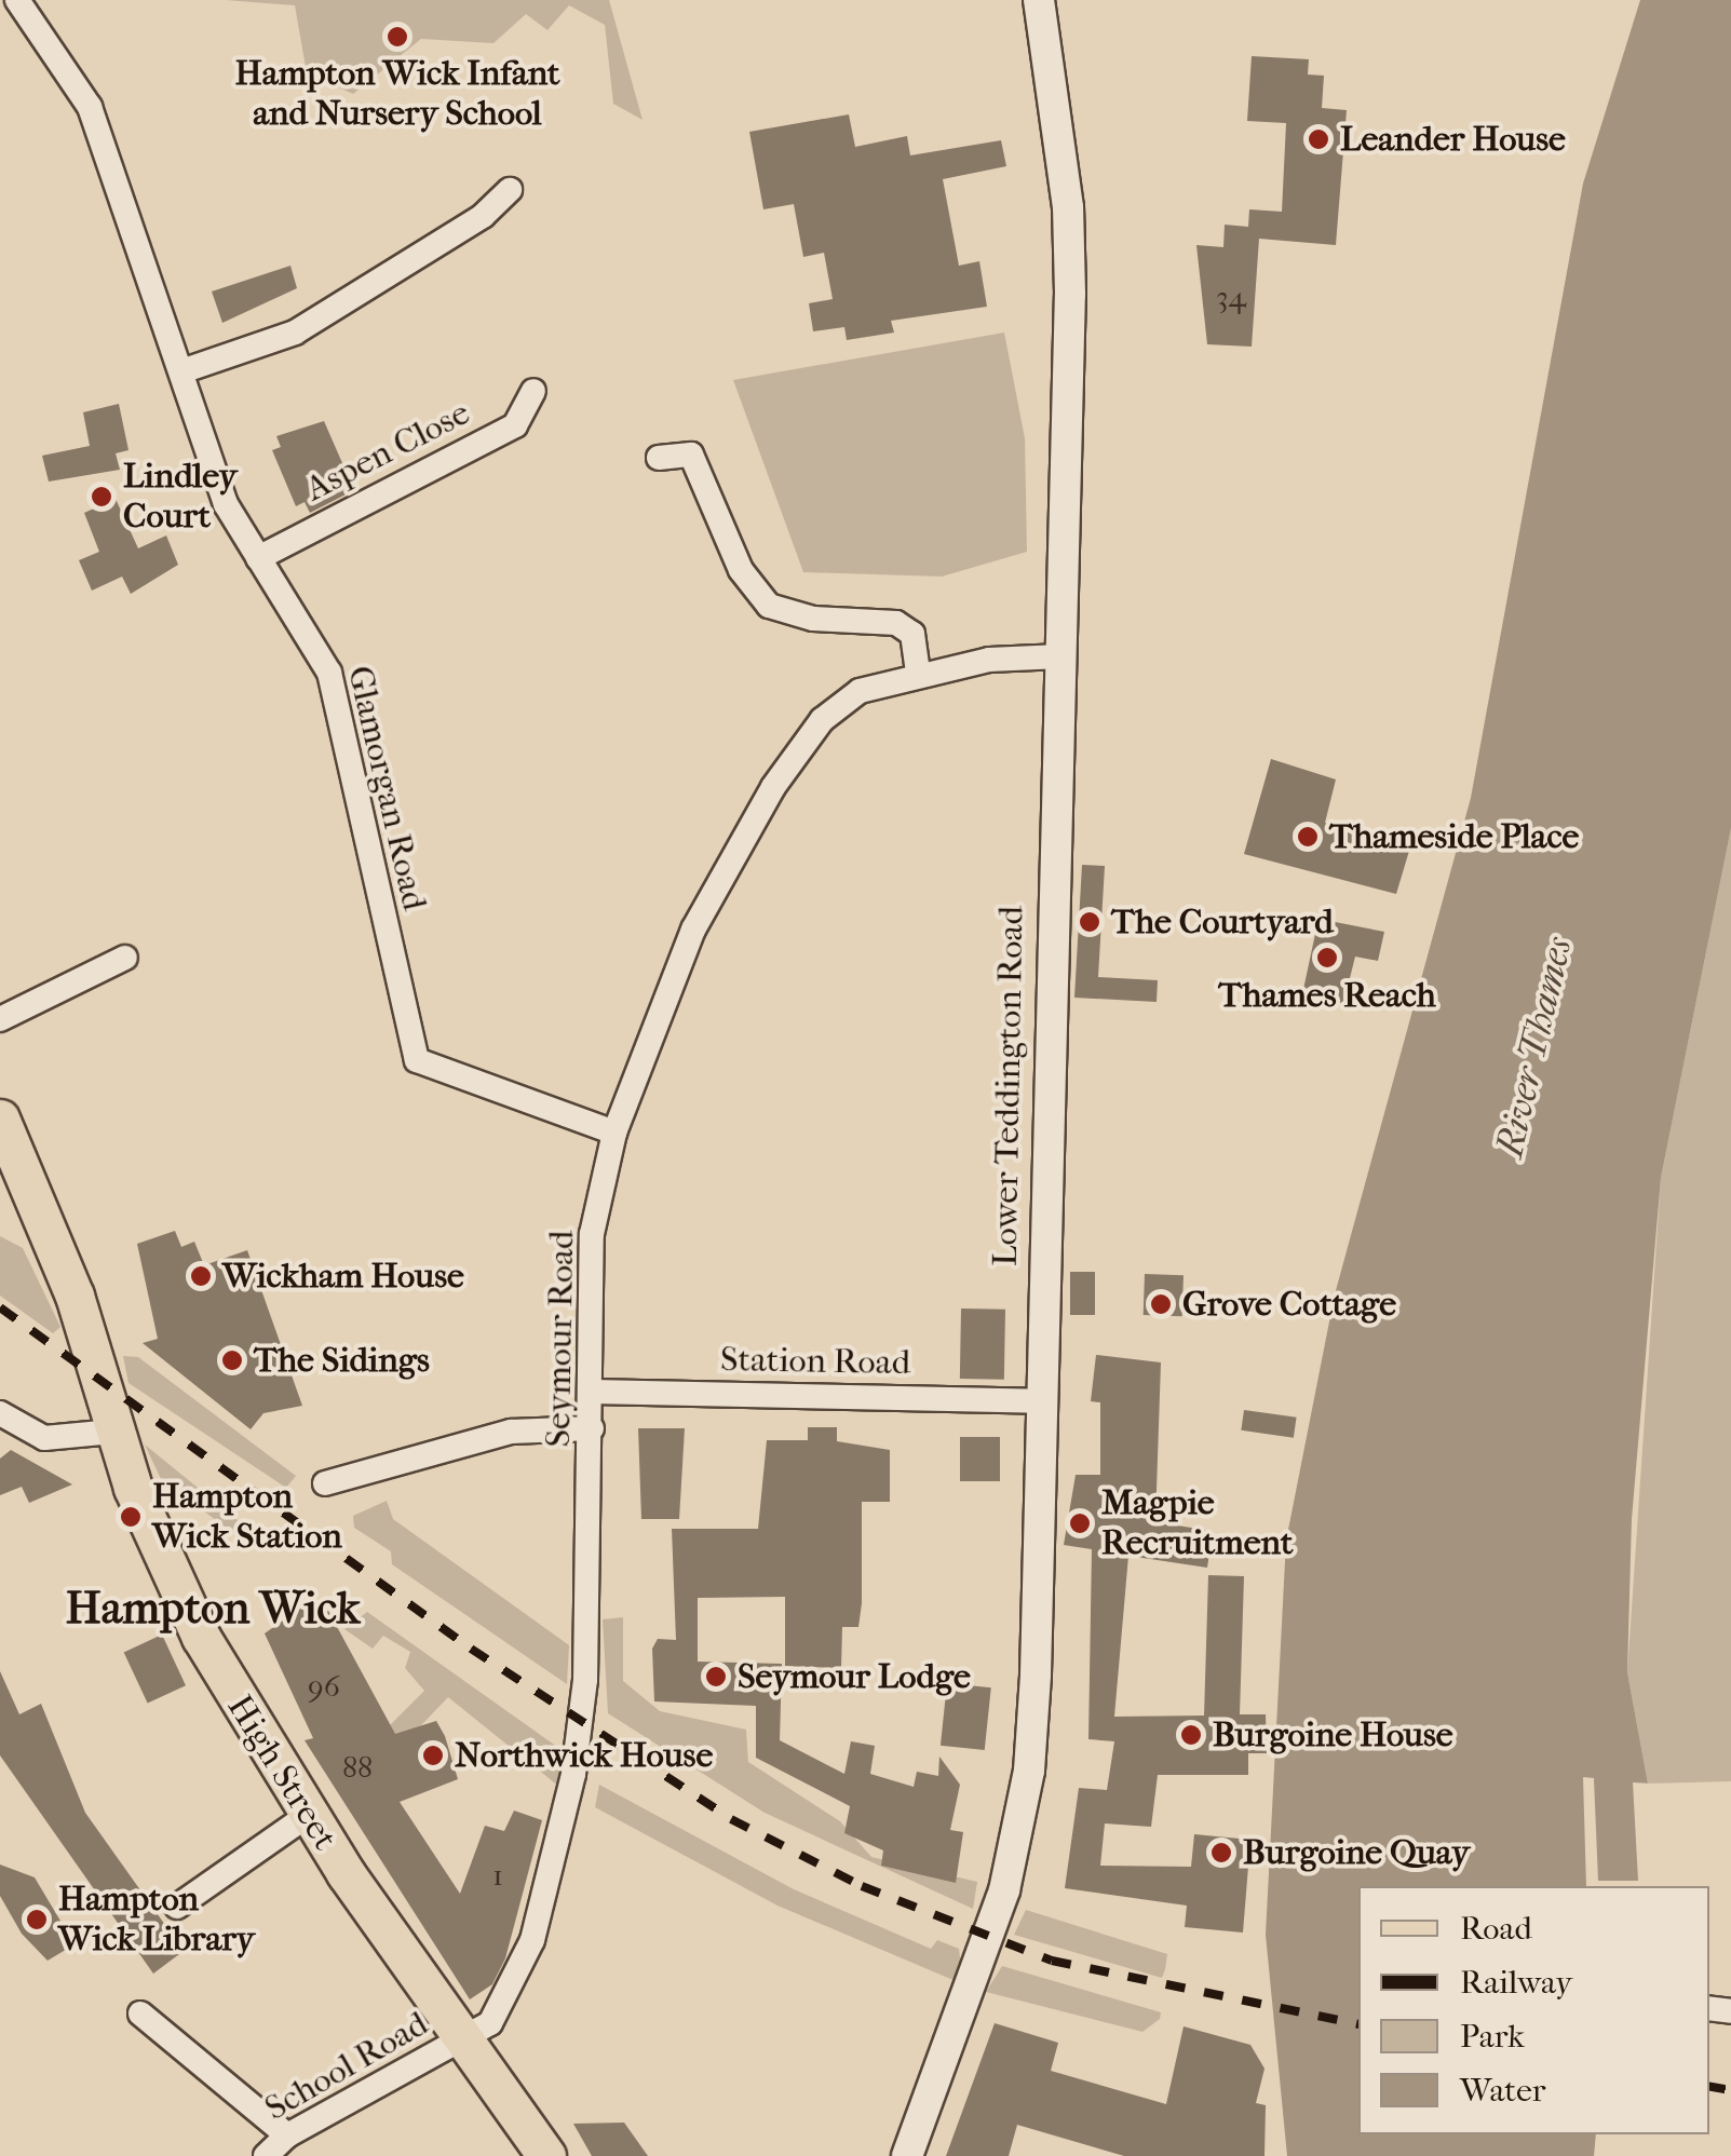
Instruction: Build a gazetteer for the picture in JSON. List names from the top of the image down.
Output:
{
  "streets": {
    "main road": ["High Street"],
    "street": [
      "Aspen Close",
      "Glamorgan Road",
      "Lower Teddington Road",
      "Seymour Road",
      "Station Road",
      "School Road"
    ]
  },
  "crossings": [
    ["Aspen Close", "Glamorgan Road"],
    ["Glamorgan Road", "Seymour Road"],
    ["Lower Teddington Road", "Seymour Road"],
    ["Lower Teddington Road", "Station Road"],
    ["Seymour Road", "Station Road"],
    ["Seymour Road", "High Street"],
    ["Seymour Road", "School Road"],
    ["High Street", "School Road"]
  ],
  "districts": ["Hampton Wick"],
  "water": ["River Thames"],
  "places": [
    "Hampton Wick Infant and Nursery School",
    "Leander House",
    "Lindley Court",
    "Thameside Place",
    "The Courtyard",
    "Thames Reach",
    "Wickham House",
    "Grove Cottage",
    "The Sidings",
    "Hampton Wick Station",
    "Magpie Recruitment",
    "Seymour Lodge",
    "Burgoine House",
    "Northwick House",
    "Burgoine Quay",
    "Hampton Wick Library"
  ],
  "house_numbers": [
    "34",
    "96",
    "88",
    "1"
  ],
  "legend": [
    "Road",
    "Railway",
    "Park",
    "Water"
  ]
}
